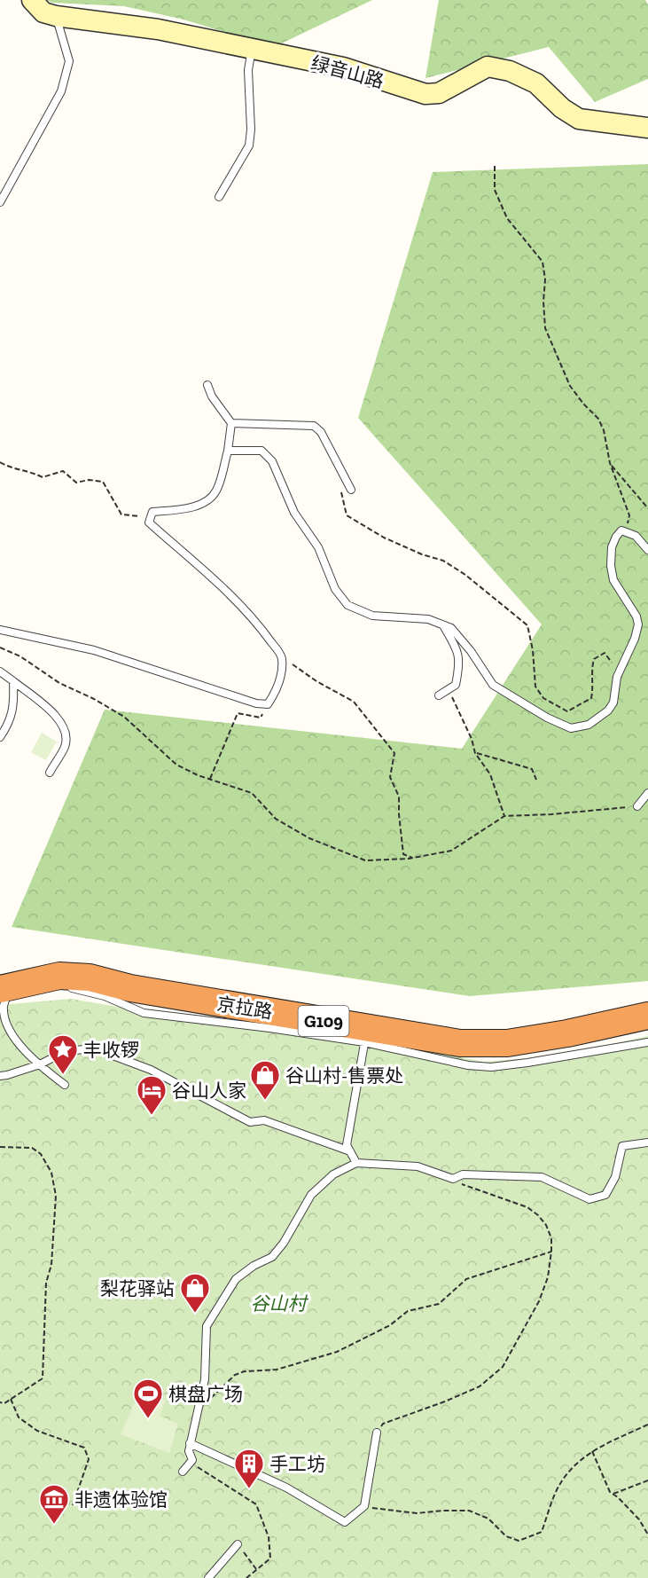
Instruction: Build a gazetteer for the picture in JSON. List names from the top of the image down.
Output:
{
  "streets": {
    "highway": ["京拉路", "G109"],
    "street": ["绿音山路"]
  },
  "parks": ["谷山村"],
  "places": {
    "place": ["丰收锣"],
    "shop": ["谷山村-售票处", "梨花驿站"],
    "hotel": ["谷山人家"],
    "sports": ["棋盘广场"],
    "building": ["手工坊"],
    "museum": ["非遗体验馆"]
  }
}
